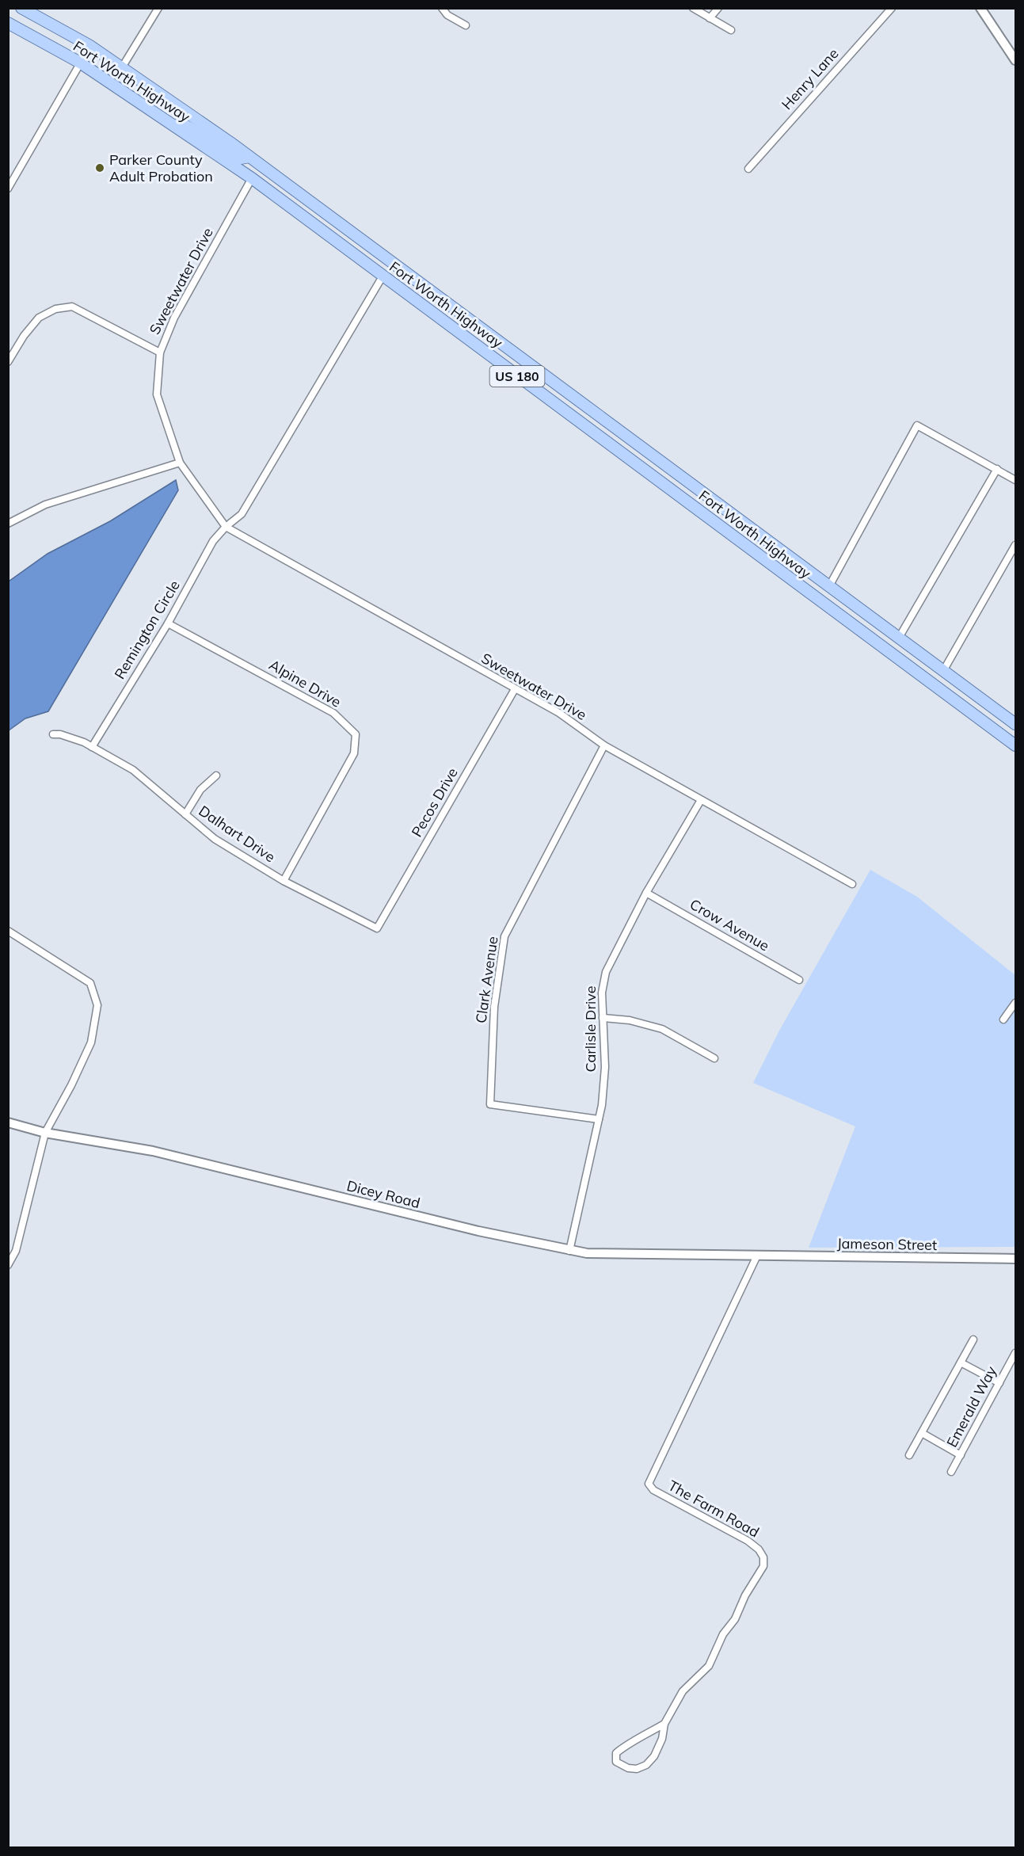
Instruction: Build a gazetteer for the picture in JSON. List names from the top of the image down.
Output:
{
  "streets": {
    "main road": ["Fort Worth Highway", "US 180"],
    "street": [
      "Henry Lane",
      "Sweetwater Drive",
      "Remington Circle",
      "Alpine Drive",
      "Pecos Drive",
      "Dalhart Drive",
      "Crow Avenue",
      "Clark Avenue",
      "Carlisle Drive",
      "Dicey Road",
      "Jameson Street",
      "Emerald Way",
      "The Farm Road"
    ]
  },
  "crossings": [
    ["Fort Worth Highway", "Sweetwater Drive"],
    ["Sweetwater Drive", "Remington Circle"],
    ["Sweetwater Drive", "Pecos Drive"],
    ["Sweetwater Drive", "Clark Avenue"],
    ["Sweetwater Drive", "Carlisle Drive"],
    ["Remington Circle", "Alpine Drive"],
    ["Remington Circle", "Dalhart Drive"],
    ["Alpine Drive", "Dalhart Drive"],
    ["Pecos Drive", "Dalhart Drive"],
    ["Crow Avenue", "Carlisle Drive"],
    ["Clark Avenue", "Carlisle Drive"],
    ["Carlisle Drive", "Dicey Road"],
    ["Dicey Road", "Jameson Street"],
    ["Dicey Road", "The Farm Road"],
    ["Jameson Street", "The Farm Road"]
  ],
  "places": ["Parker County Adult Probation"]
}
